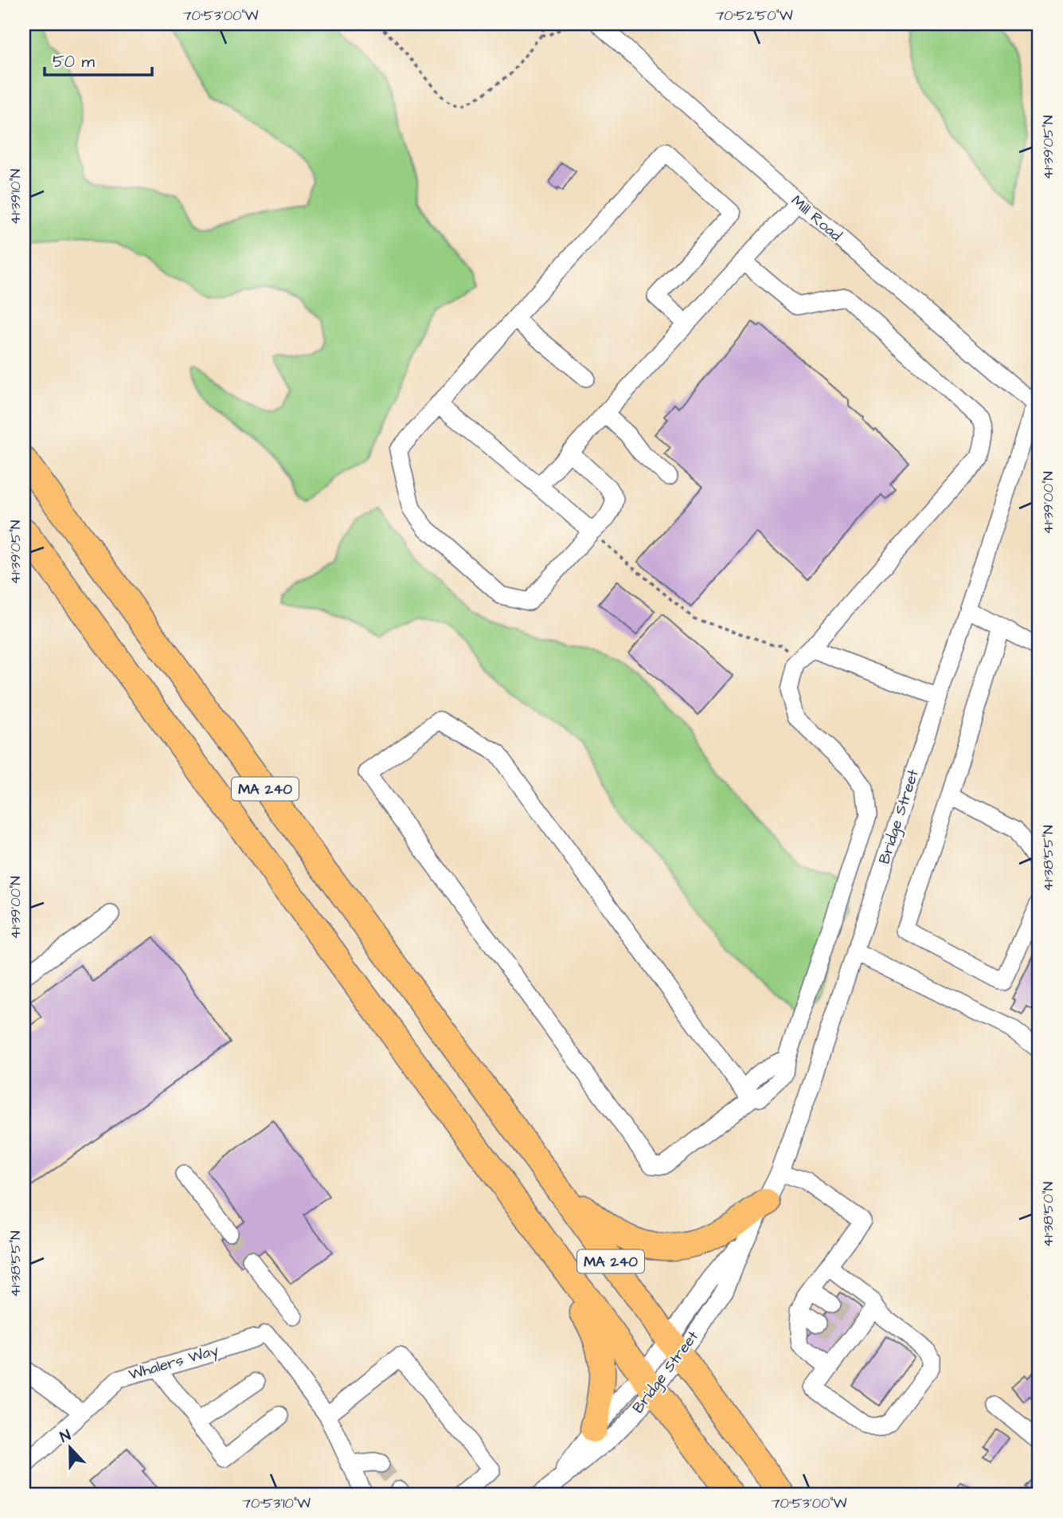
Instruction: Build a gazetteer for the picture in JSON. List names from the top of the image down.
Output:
{
  "streets": {
    "highway": ["MA 240"],
    "street": ["Mill Road", "Bridge Street", "Whalers Way"]
  },
  "crossings": [
    ["Mill Road", "Bridge Street"],
    ["MA 240", "Bridge Street"]
  ],
  "scale_bar": "50 m",
  "north": "top",
  "coordinates": [
    "70°53'00\"W",
    "70°52'50\"W",
    "41°39'05\"N",
    "41°39'10\"N",
    "41°39'00\"N",
    "41°38'55\"N",
    "41°38'50\"N",
    "70°53'10\"W"
  ]
}
